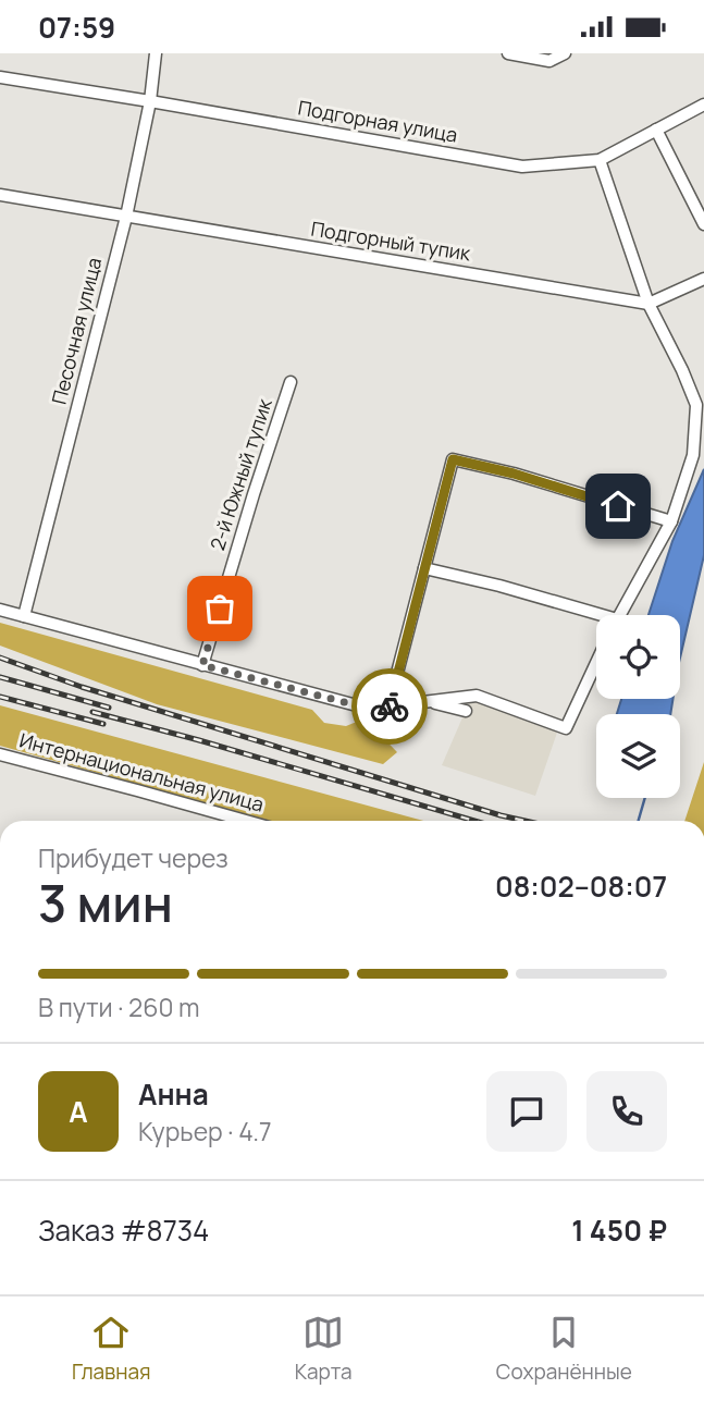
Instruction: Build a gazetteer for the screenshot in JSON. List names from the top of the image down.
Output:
{
  "streets": {
    "street": [
      "Подгорная улица",
      "Подгорный тупик",
      "Песочная улица",
      "2-й Южный тупик",
      "Интернациональная улица"
    ]
  },
  "crossings": [
    ["Подгорная улица", "Песочная улица"],
    ["Подгорный тупик", "Песочная улица"]
  ],
  "page": {
    "status": "07:59",
    "heading": ["3 мин", "Прибудет через", "08:02–08:07"],
    "panel": [
      "Анна",
      "Курьер · 4.7",
      "Заказ #8734",
      "1 450 ₽"
    ],
    "bar": "В пути · 260 m",
    "round": "А",
    "tabs": ["Главная", "Карта", "Сохранённые"]
  }
}
